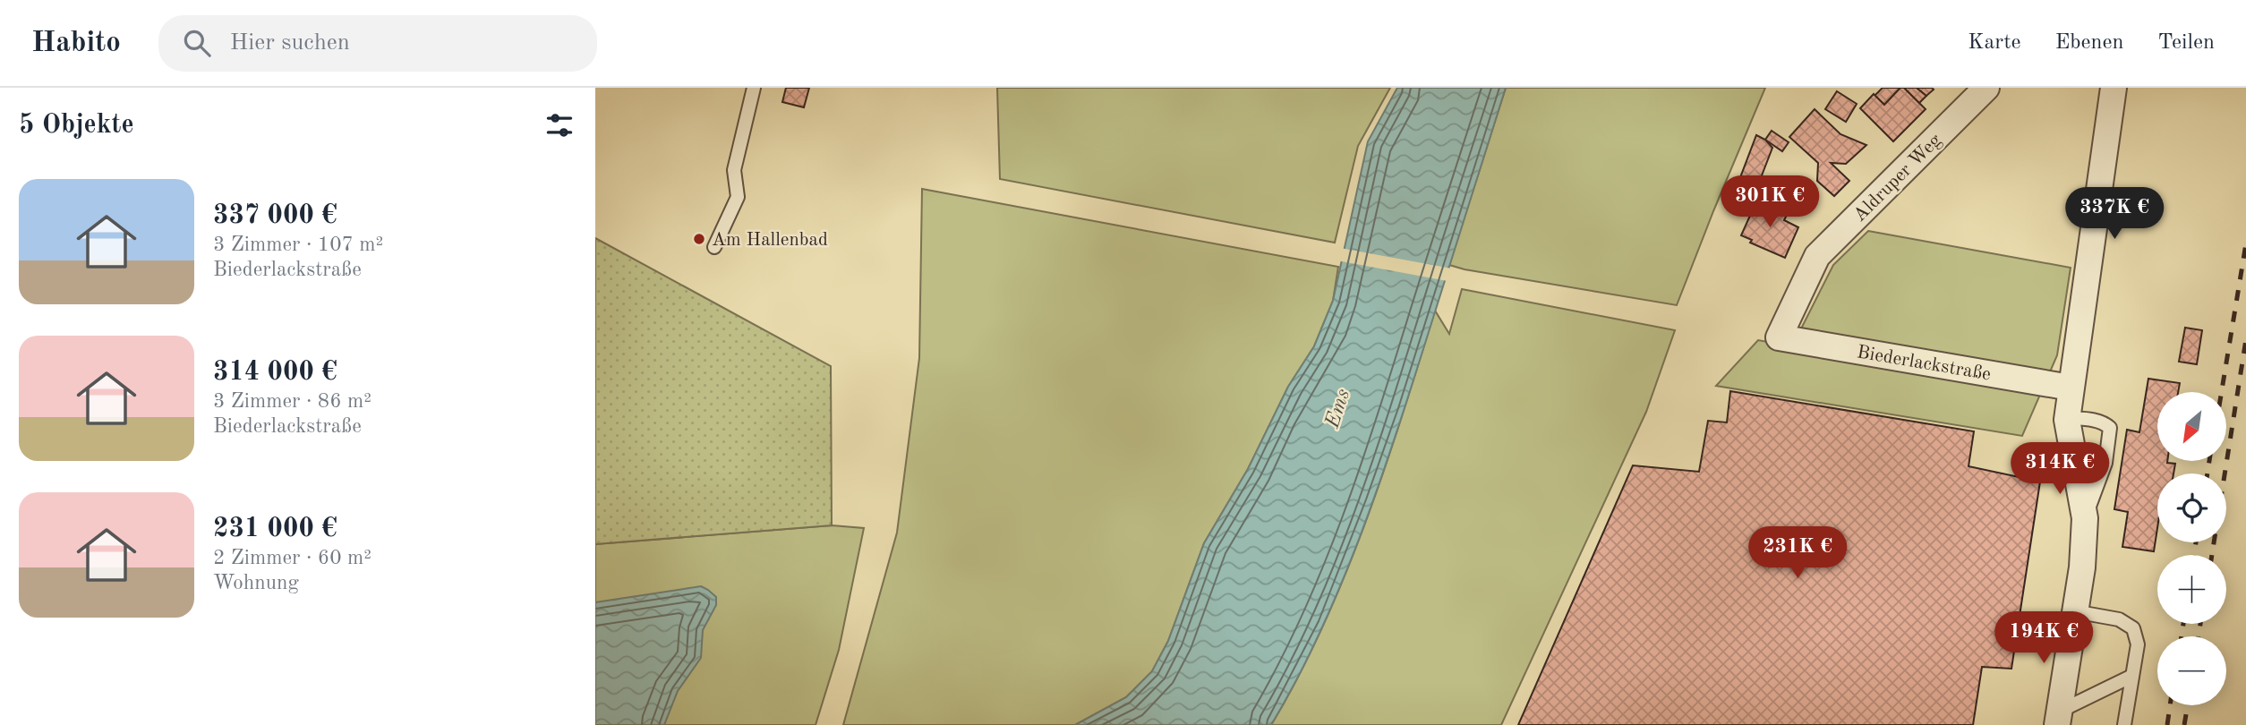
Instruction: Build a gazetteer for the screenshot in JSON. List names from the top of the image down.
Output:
{
  "streets": {
    "street": ["Aldruper Weg", "Biederlackstraße"]
  },
  "crossings": [
    ["Aldruper Weg", "Biederlackstraße"]
  ],
  "water": ["Ems"],
  "places": ["Am Hallenbad"],
  "north": "bottom left",
  "page": {
    "header": "Habito",
    "search": "Hier suchen",
    "nav": ["Karte", "Ebenen", "Teilen"],
    "heading": "5 Objekte",
    "list": [
      {
        "name": "337 000 €",
        "note": "3 Zimmer · 107 m² · Biederlackstraße"
      },
      {
        "name": "314 000 €",
        "note": "3 Zimmer · 86 m² · Biederlackstraße"
      },
      {
        "name": "231 000 €",
        "note": "2 Zimmer · 60 m² · Wohnung"
      }
    ],
    "price": [
      "301K €",
      "337K €",
      "314K €",
      "231K €",
      "194K €"
    ],
    "map_buttons": ["+", "−"]
  }
}
